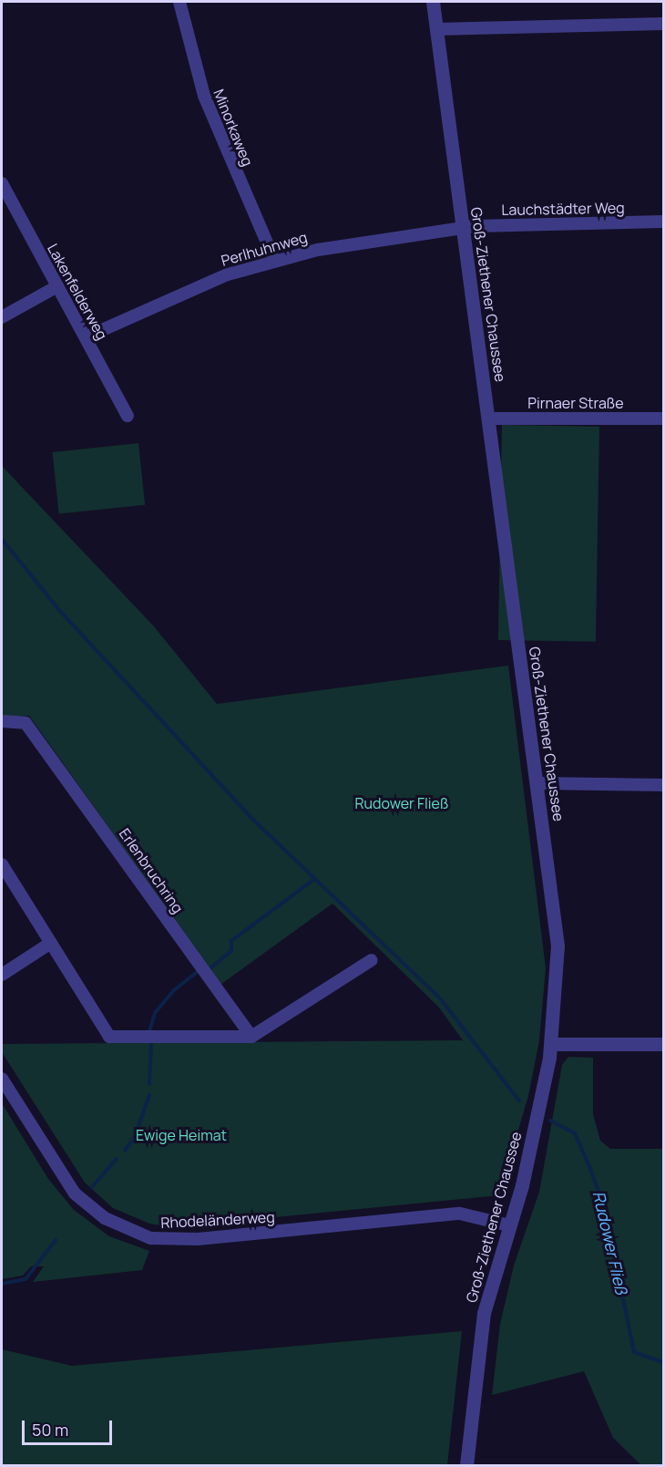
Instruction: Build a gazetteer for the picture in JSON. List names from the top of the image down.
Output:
{
  "streets": {
    "street": [
      "Minorkaweg",
      "Lauchstädter Weg",
      "Perlhuhnweg",
      "Lakenfelderweg",
      "Groß-Ziethener Chaussee",
      "Pirnaer Straße",
      "Erlenbruchring",
      "Rhodeländerweg"
    ]
  },
  "crossings": [
    ["Minorkaweg", "Perlhuhnweg"],
    ["Lauchstädter Weg", "Perlhuhnweg"],
    ["Lauchstädter Weg", "Groß-Ziethener Chaussee"],
    ["Perlhuhnweg", "Lakenfelderweg"],
    ["Perlhuhnweg", "Groß-Ziethener Chaussee"],
    ["Groß-Ziethener Chaussee", "Pirnaer Straße"],
    ["Groß-Ziethener Chaussee", "Rhodeländerweg"]
  ],
  "water": ["Rudower Fließ"],
  "parks": ["Rudower Fließ", "Ewige Heimat"],
  "scale_bar": "50 m"
}
